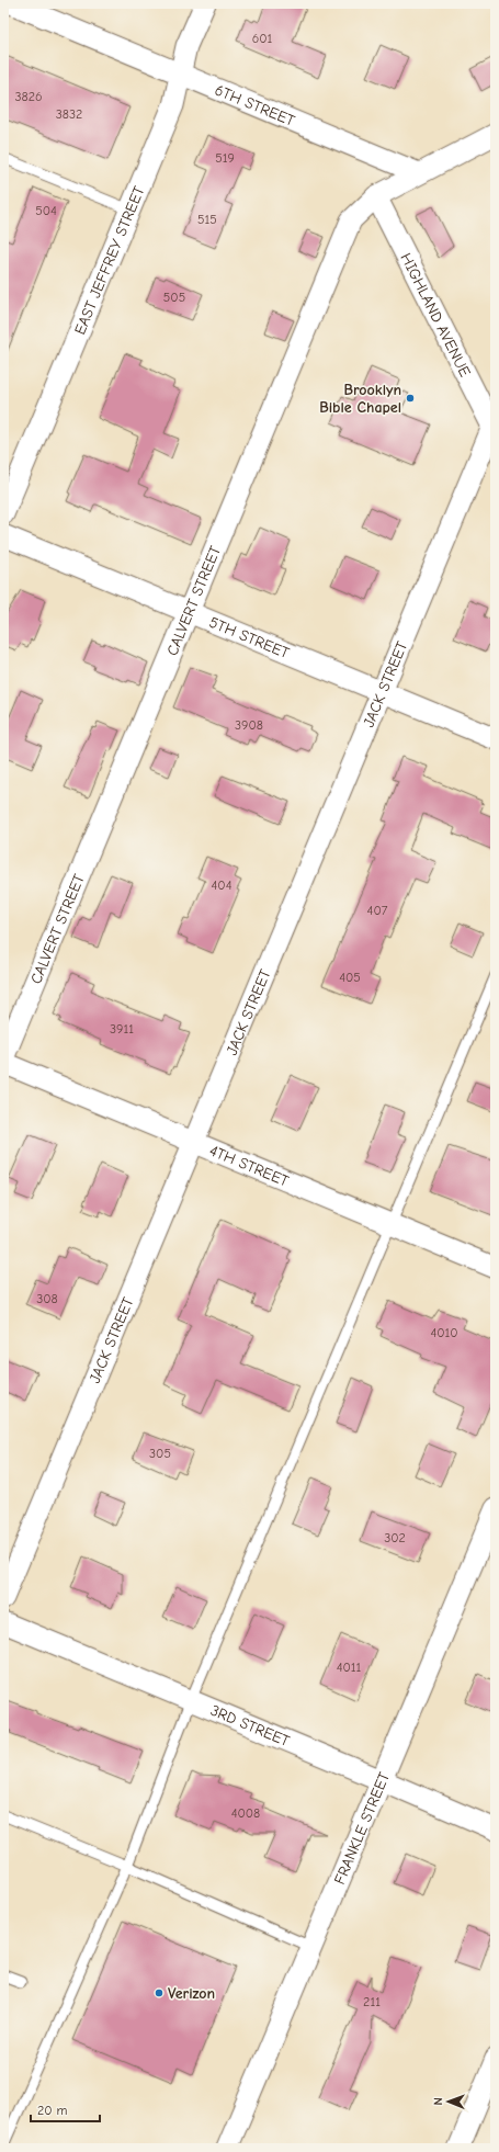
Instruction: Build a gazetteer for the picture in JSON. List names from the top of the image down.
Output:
{
  "streets": {
    "street": [
      "6TH STREET",
      "EAST JEFFREY STREET",
      "HIGHLAND AVENUE",
      "CALVERT STREET",
      "5TH STREET",
      "JACK STREET",
      "4TH STREET",
      "3RD STREET",
      "FRANKLE STREET"
    ]
  },
  "crossings": [
    ["6TH STREET", "EAST JEFFREY STREET"],
    ["6TH STREET", "CALVERT STREET"],
    ["HIGHLAND AVENUE", "CALVERT STREET"],
    ["HIGHLAND AVENUE", "JACK STREET"],
    ["CALVERT STREET", "5TH STREET"],
    ["5TH STREET", "JACK STREET"],
    ["JACK STREET", "4TH STREET"],
    ["3RD STREET", "FRANKLE STREET"]
  ],
  "places": ["Brooklyn Bible Chapel", "Verizon"],
  "house_numbers": [
    "601",
    "3826",
    "3832",
    "519",
    "504",
    "515",
    "505",
    "3908",
    "404",
    "407",
    "405",
    "3911",
    "308",
    "4010",
    "305",
    "302",
    "4011",
    "4008",
    "211"
  ],
  "scale_bar": "20 m",
  "north": "left"
}
